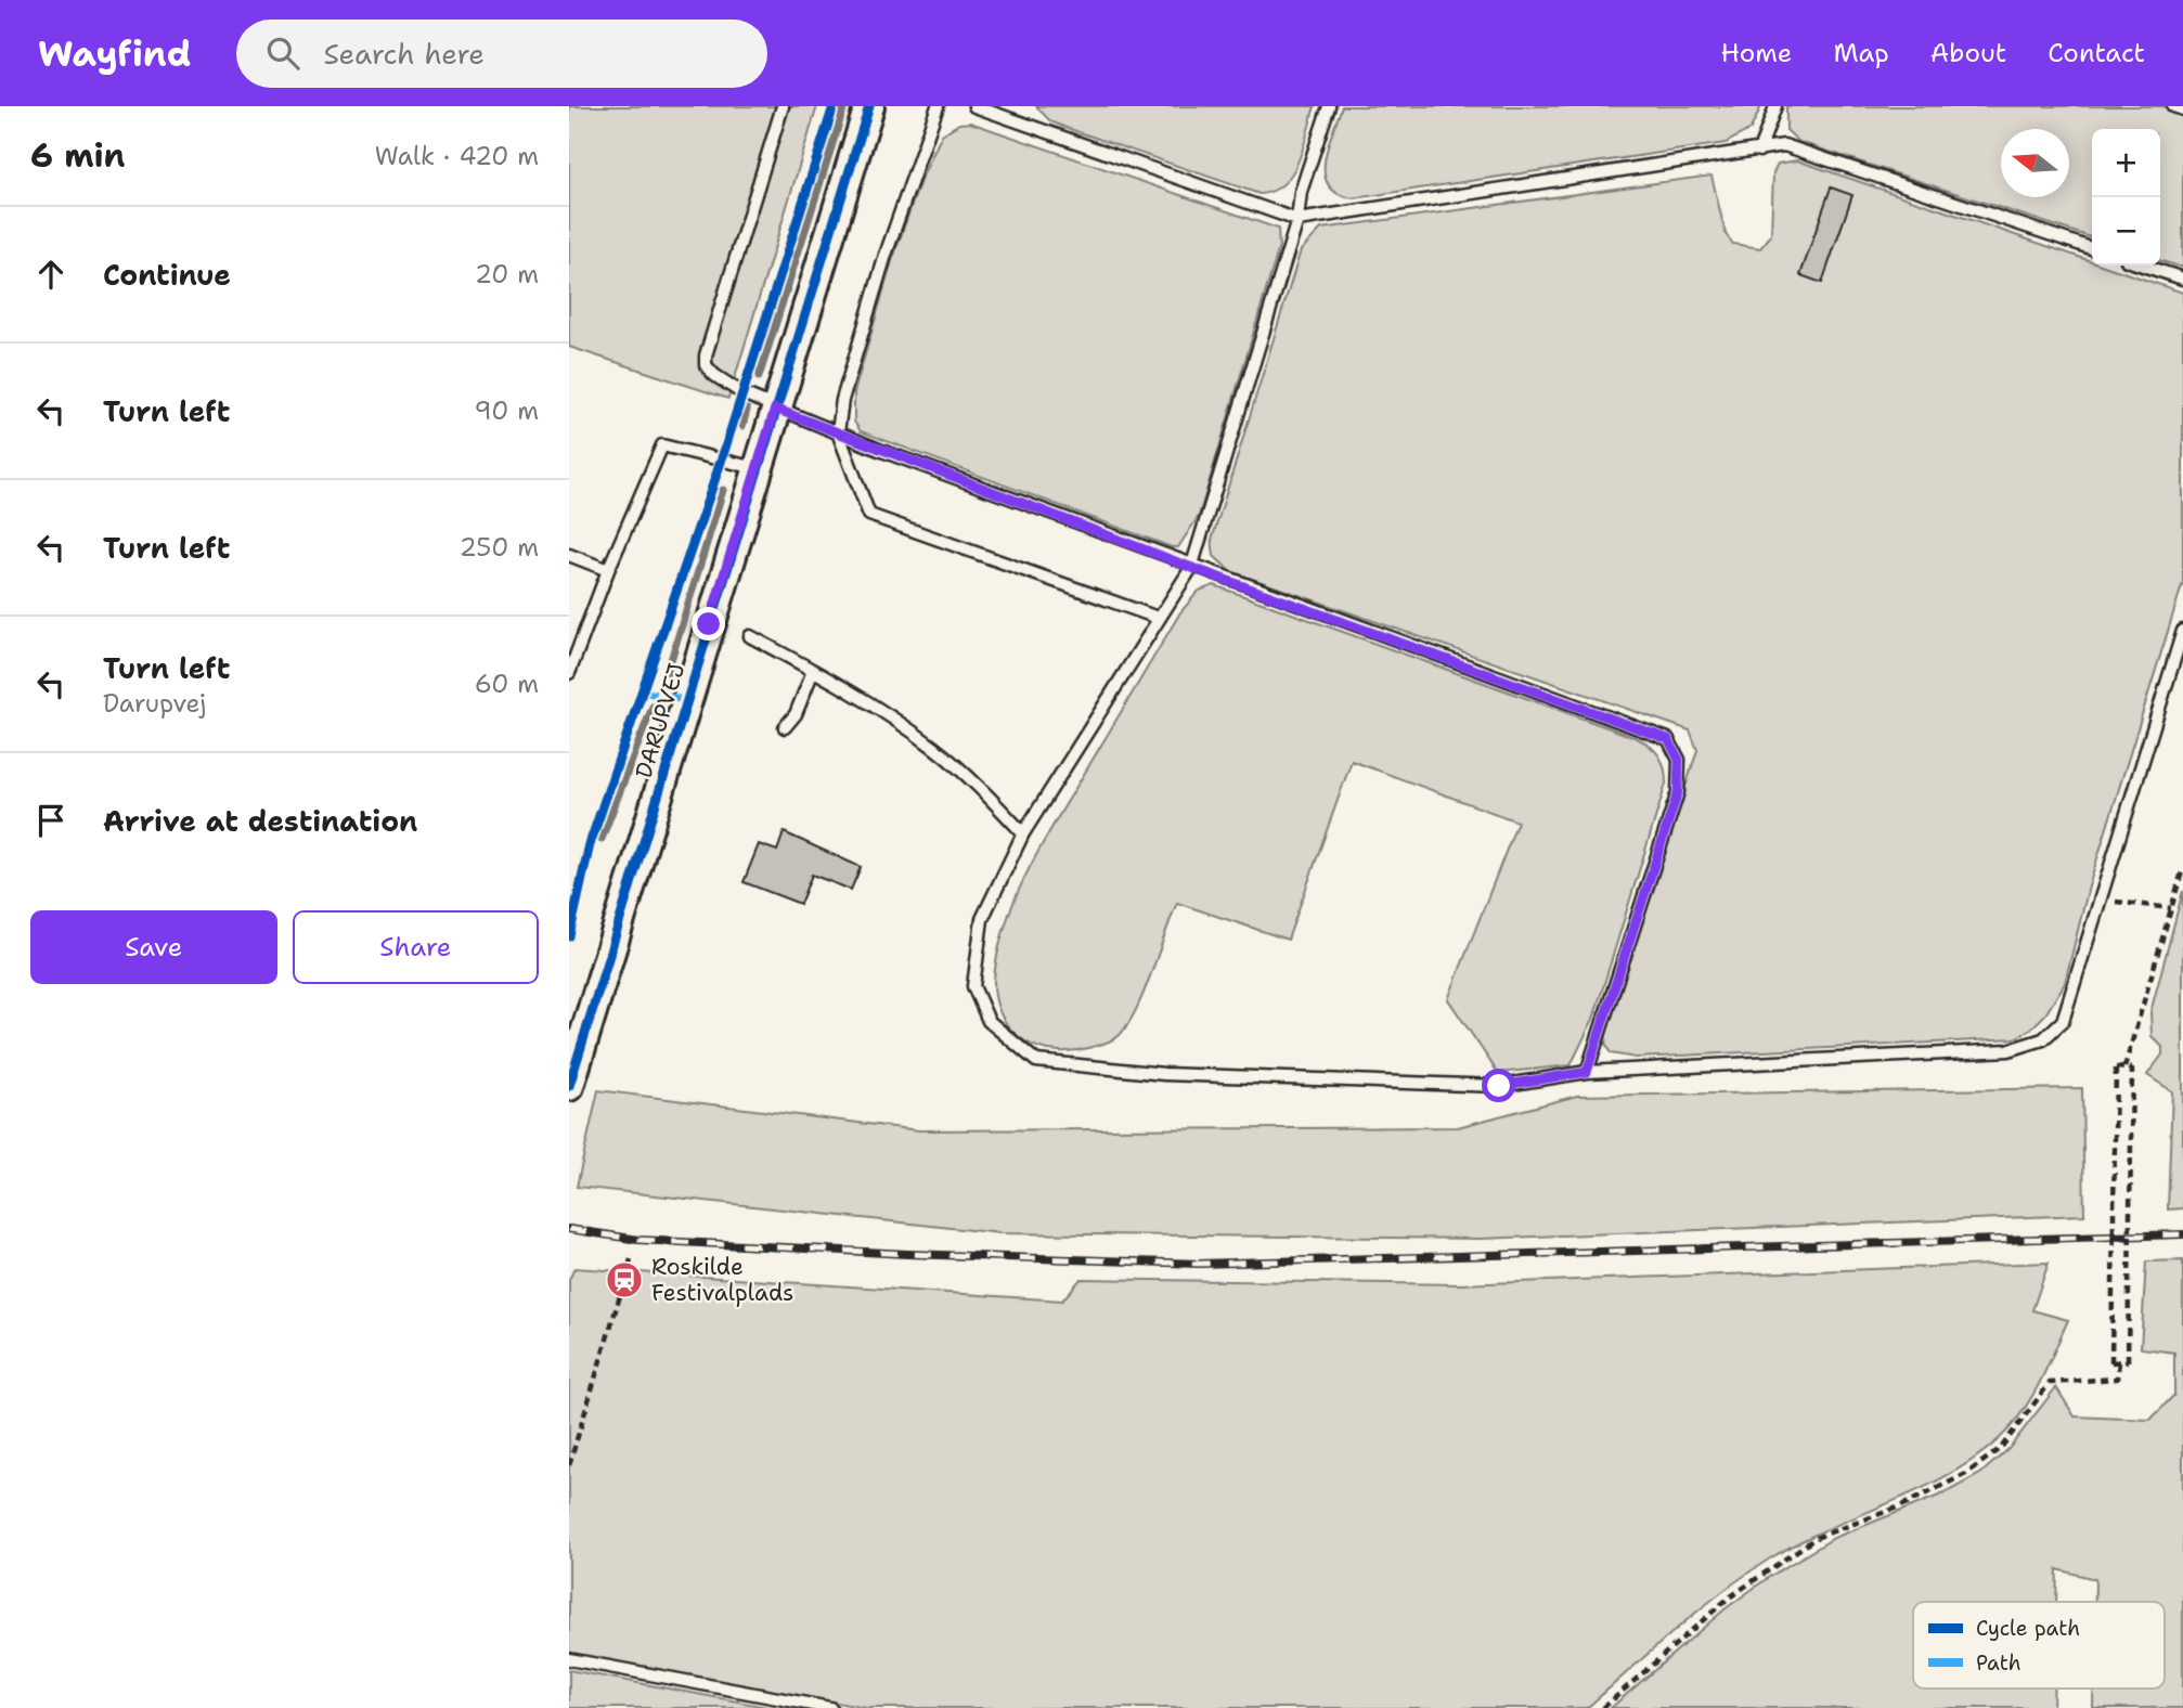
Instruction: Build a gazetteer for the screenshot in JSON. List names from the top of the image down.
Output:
{
  "streets": {
    "street": ["DARUPVEJ"]
  },
  "places": {
    "station": ["Roskilde Festivalplads"]
  },
  "legend": ["Cycle path", "Path"],
  "north": "left",
  "page": {
    "header": "Wayfind",
    "search": "Search here",
    "nav": [
      "Home",
      "Map",
      "About",
      "Contact"
    ],
    "heading": ["6 min", "Walk · 420 m"],
    "map_buttons": ["+", "−"],
    "list": [
      ["Continue", "20 m"],
      ["Turn left", "90 m"],
      ["Turn left", "250 m"],
      ["Turn left", "Darupvej", "60 m"],
      "Arrive at destination"
    ],
    "buttons": ["Save", "Share"]
  }
}
